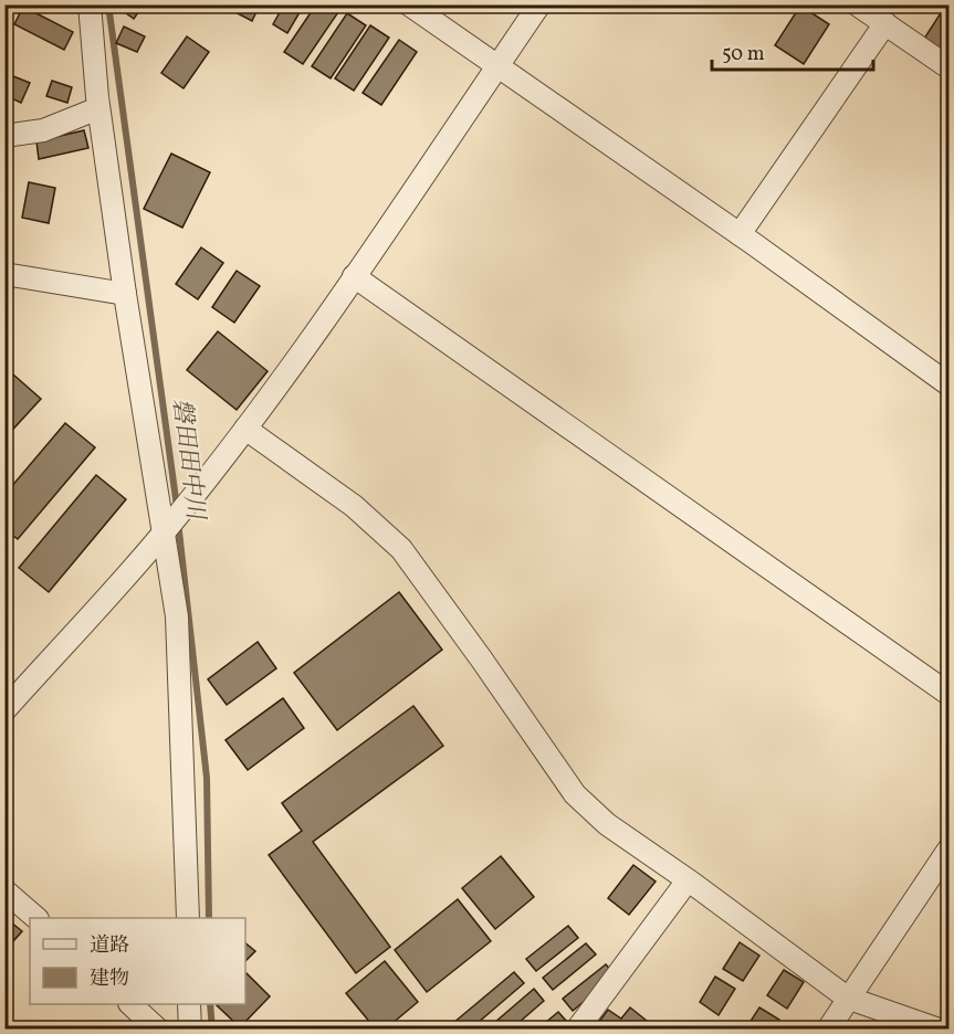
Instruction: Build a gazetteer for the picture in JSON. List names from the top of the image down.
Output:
{
  "water": ["磐田田中川"],
  "legend": ["道路", "建物"],
  "scale_bar": "50 m"
}
